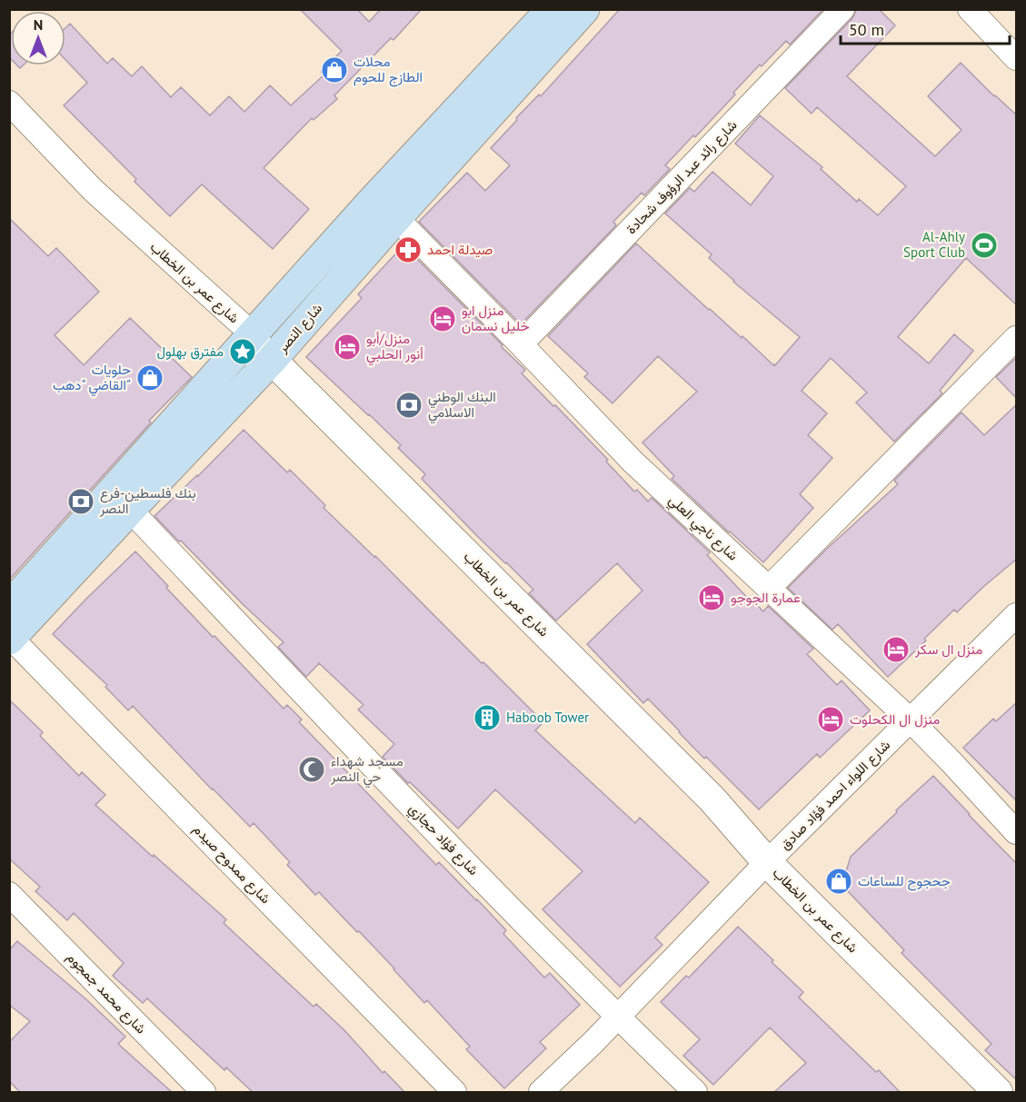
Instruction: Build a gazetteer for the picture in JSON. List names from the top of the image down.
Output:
{
  "streets": {
    "main road": ["شارع النصر"],
    "street": [
      "شارع رائد عبد الرؤوف شحادة",
      "شارع عمر بن الخطاب",
      "شارع ناجي العلي",
      "شارع اللواء احمد فؤاد صادق",
      "شارع فؤاد حجازي",
      "شارع ممدوح صيدم",
      "شارع محمد جمجوم"
    ]
  },
  "crossings": [
    ["شارع رائد عبد الرؤوف شحادة", "شارع ناجي العلي"],
    ["شارع عمر بن الخطاب", "شارع النصر"],
    ["شارع عمر بن الخطاب", "شارع اللواء احمد فؤاد صادق"],
    ["شارع النصر", "شارع ناجي العلي"],
    ["شارع النصر", "شارع فؤاد حجازي"],
    ["شارع النصر", "شارع ممدوح صيدم"],
    ["شارع ناجي العلي", "شارع اللواء احمد فؤاد صادق"],
    ["شارع اللواء احمد فؤاد صادق", "شارع فؤاد حجازي"]
  ],
  "places": {
    "shop": ["محلات الطازج للحوم", "حلويات القاضي \"دهب\"", "جحجوح للساعات"],
    "sports": ["Al-Ahly Sport Club"],
    "pharmacy": ["صيدلة احمد"],
    "hotel": [
      "منزل ابو خليل نسمان",
      "منزل/أبو أنور الحلبي",
      "عمارة الجوجو",
      "منزل ال سكر",
      "منزل ال الكحلوت"
    ],
    "place": ["مفترق بهلول"],
    "bank": ["البنك الوطني الاسلامي", "بنك فلسطين-فرع النصر"],
    "building": ["Haboob Tower"],
    "mosque": ["مسجد شهداء حي النصر"]
  },
  "scale_bar": "50 m",
  "north": "top"
}
